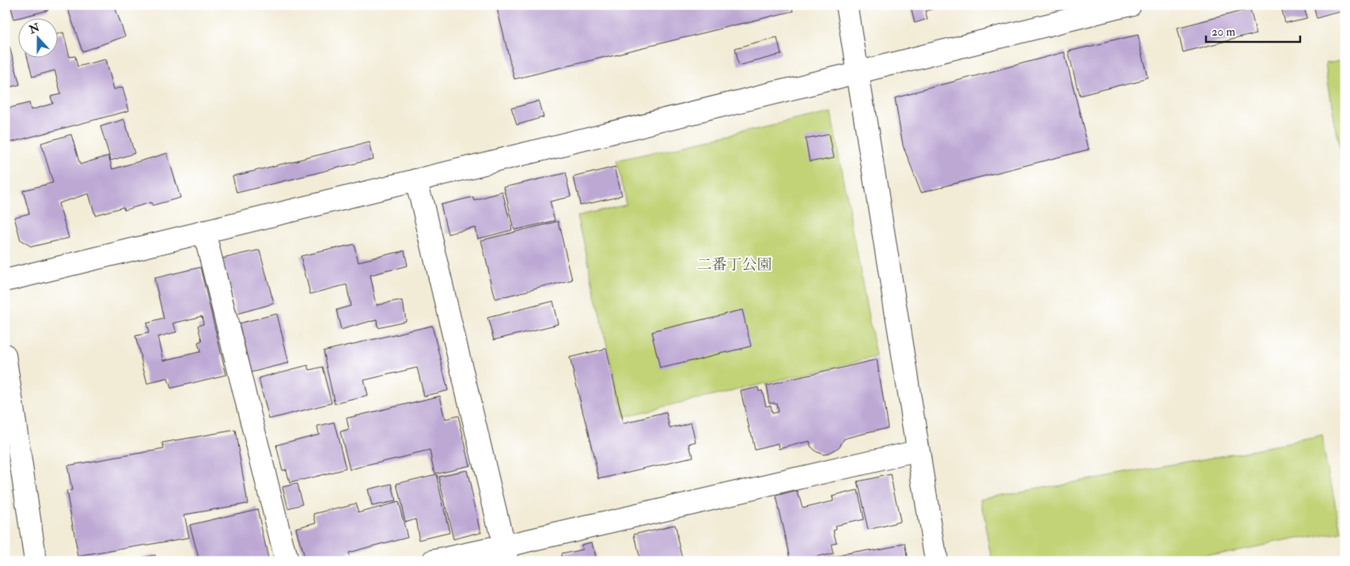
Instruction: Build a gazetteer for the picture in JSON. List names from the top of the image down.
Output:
{
  "parks": ["二番丁公園"],
  "scale_bar": "20 m",
  "north": "top"
}
